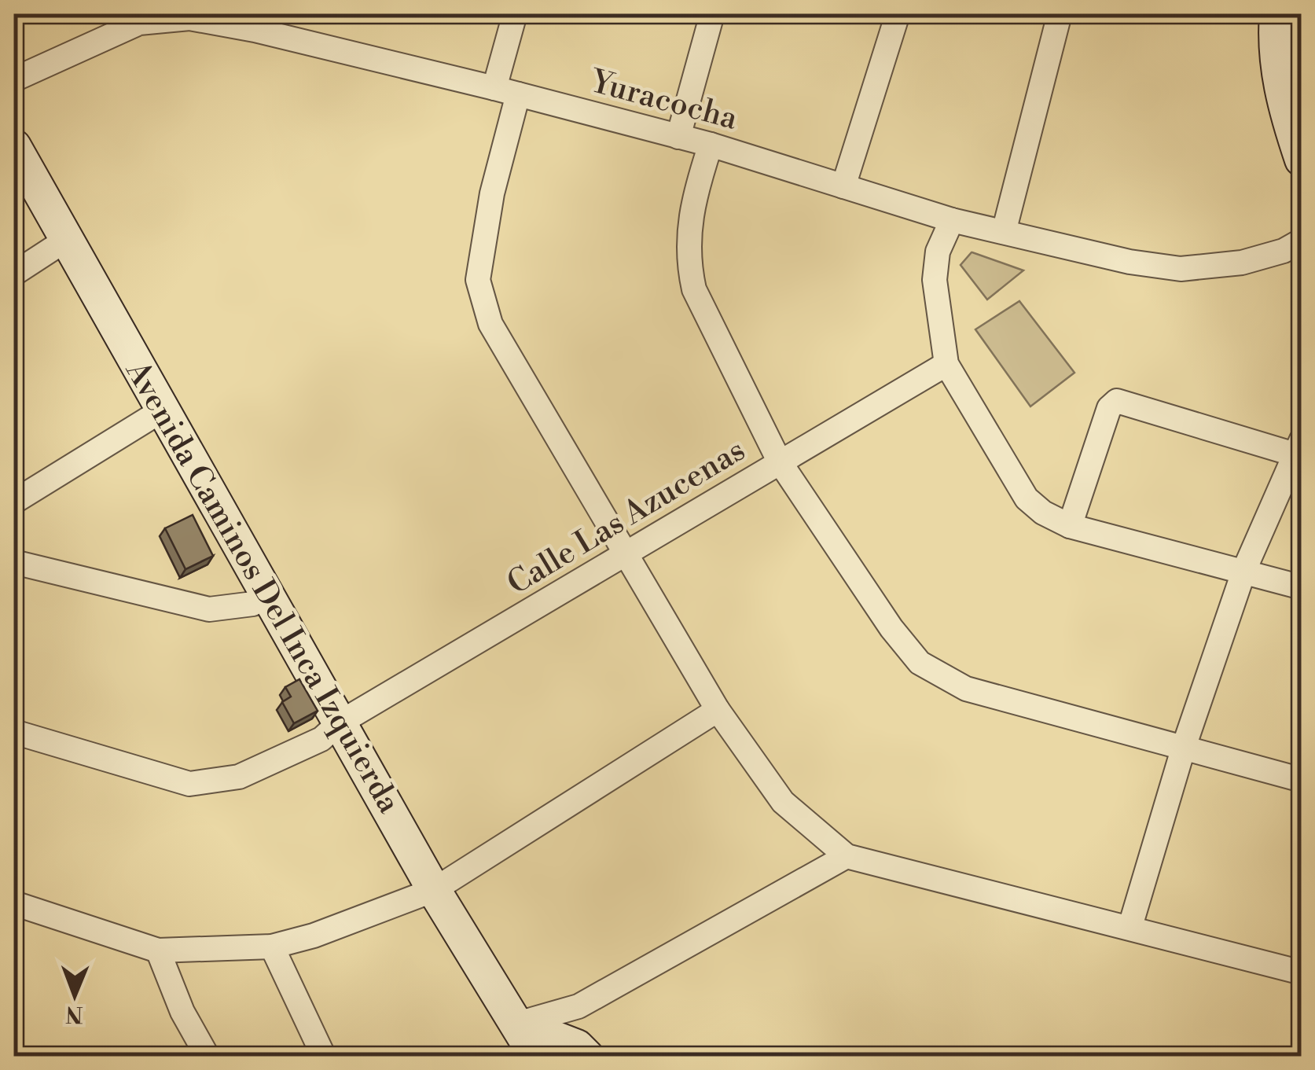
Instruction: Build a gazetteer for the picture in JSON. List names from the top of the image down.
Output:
{
  "streets": {
    "main road": ["Avenida Caminos Del Inca Izquierda"],
    "street": ["Yuracocha", "Calle Las Azucenas"]
  },
  "crossings": [
    ["Calle Las Azucenas", "Avenida Caminos Del Inca Izquierda"]
  ],
  "north": "bottom"
}
